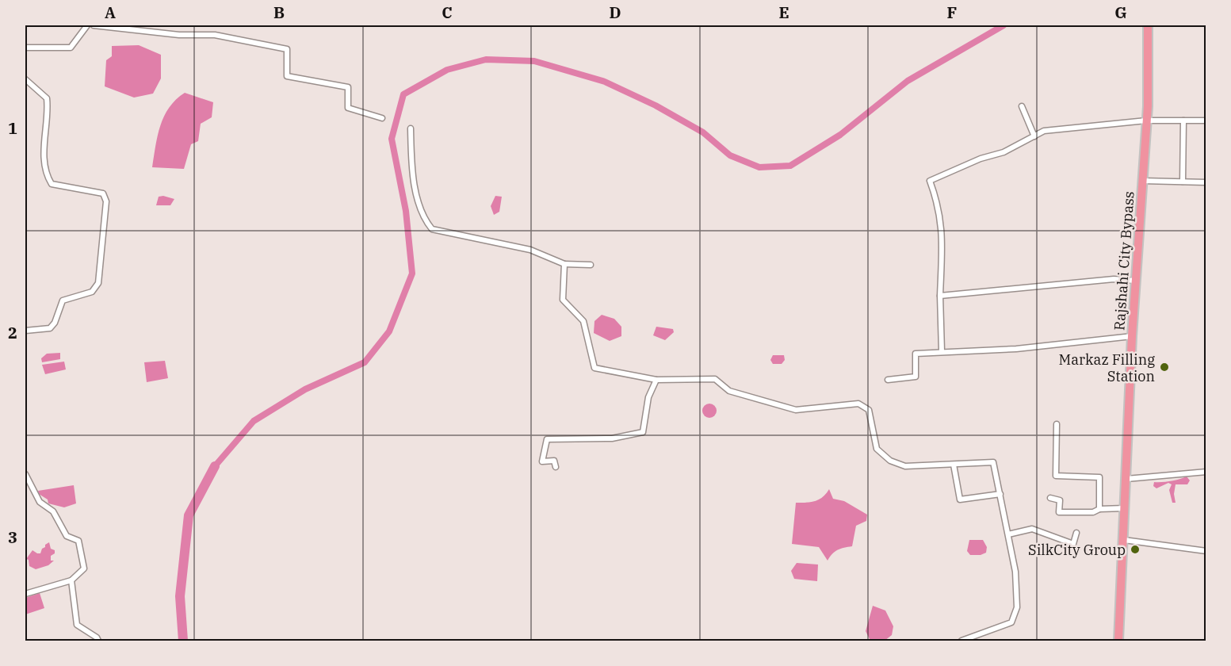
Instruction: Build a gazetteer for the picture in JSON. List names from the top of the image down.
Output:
{
  "streets": {
    "highway": ["Rajshahi City Bypass"]
  },
  "places": ["Markaz Filling Station", "SilkCity Group"],
  "grid": {
    "columns": [
      "A",
      "B",
      "C",
      "D",
      "E",
      "F",
      "G"
    ],
    "rows": ["1", "2", "3"]
  }
}
